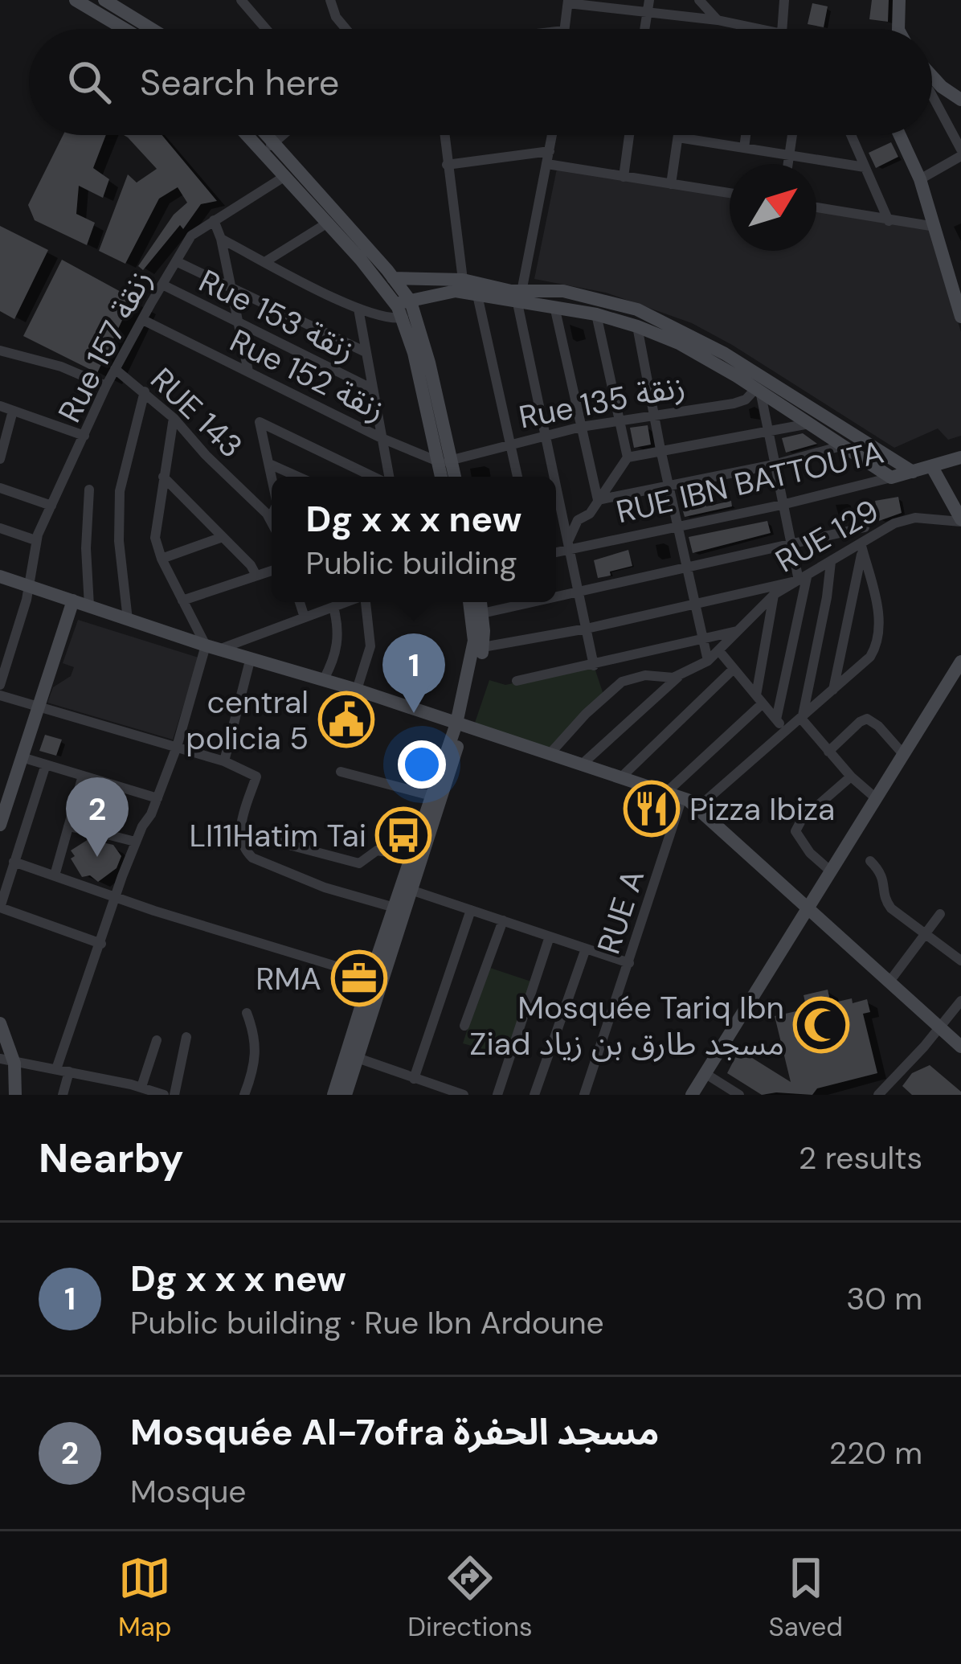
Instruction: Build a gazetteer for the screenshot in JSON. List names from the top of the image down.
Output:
{
  "streets": {
    "street": [
      "Rue 153 زنقة",
      "Rue 157 زنقة",
      "Rue 152 زنقة",
      "Rue 135 زنقة",
      "RUE 143",
      "RUE IBN BATTOUTA",
      "RUE 129",
      "RUE A"
    ]
  },
  "crossings": [
    ["Rue 153 زنقة", "Rue 157 زنقة"],
    ["Rue 157 زنقة", "Rue 152 زنقة"],
    ["Rue 157 زنقة", "RUE 143"],
    ["Rue 152 زنقة", "Rue 135 زنقة"]
  ],
  "places": {
    "public building": ["central policia 5"],
    "restaurant": ["Pizza Ibiza"],
    "bus stop": ["LI11Hatim Tai"],
    "office": ["RMA"],
    "mosque": ["Mosquée Tariq Ibn Ziad مسجد طارق بن زياد"]
  },
  "north": "top right",
  "page": {
    "search": "Search here",
    "popup": ["Dg x x x new", "Public building"],
    "pins": ["1", "2"],
    "heading": ["Nearby", "2 results"],
    "list": [
      {
        "mark": "1",
        "name": "Dg x x x new",
        "note": "Public building · Rue Ibn Ardoune",
        "value": "30 m"
      },
      {
        "mark": "2",
        "name": "Mosquée Al-7ofra مسجد الحفرة",
        "note": "Mosque",
        "value": "220 m"
      }
    ],
    "nav": ["Map", "Directions", "Saved"]
  }
}
